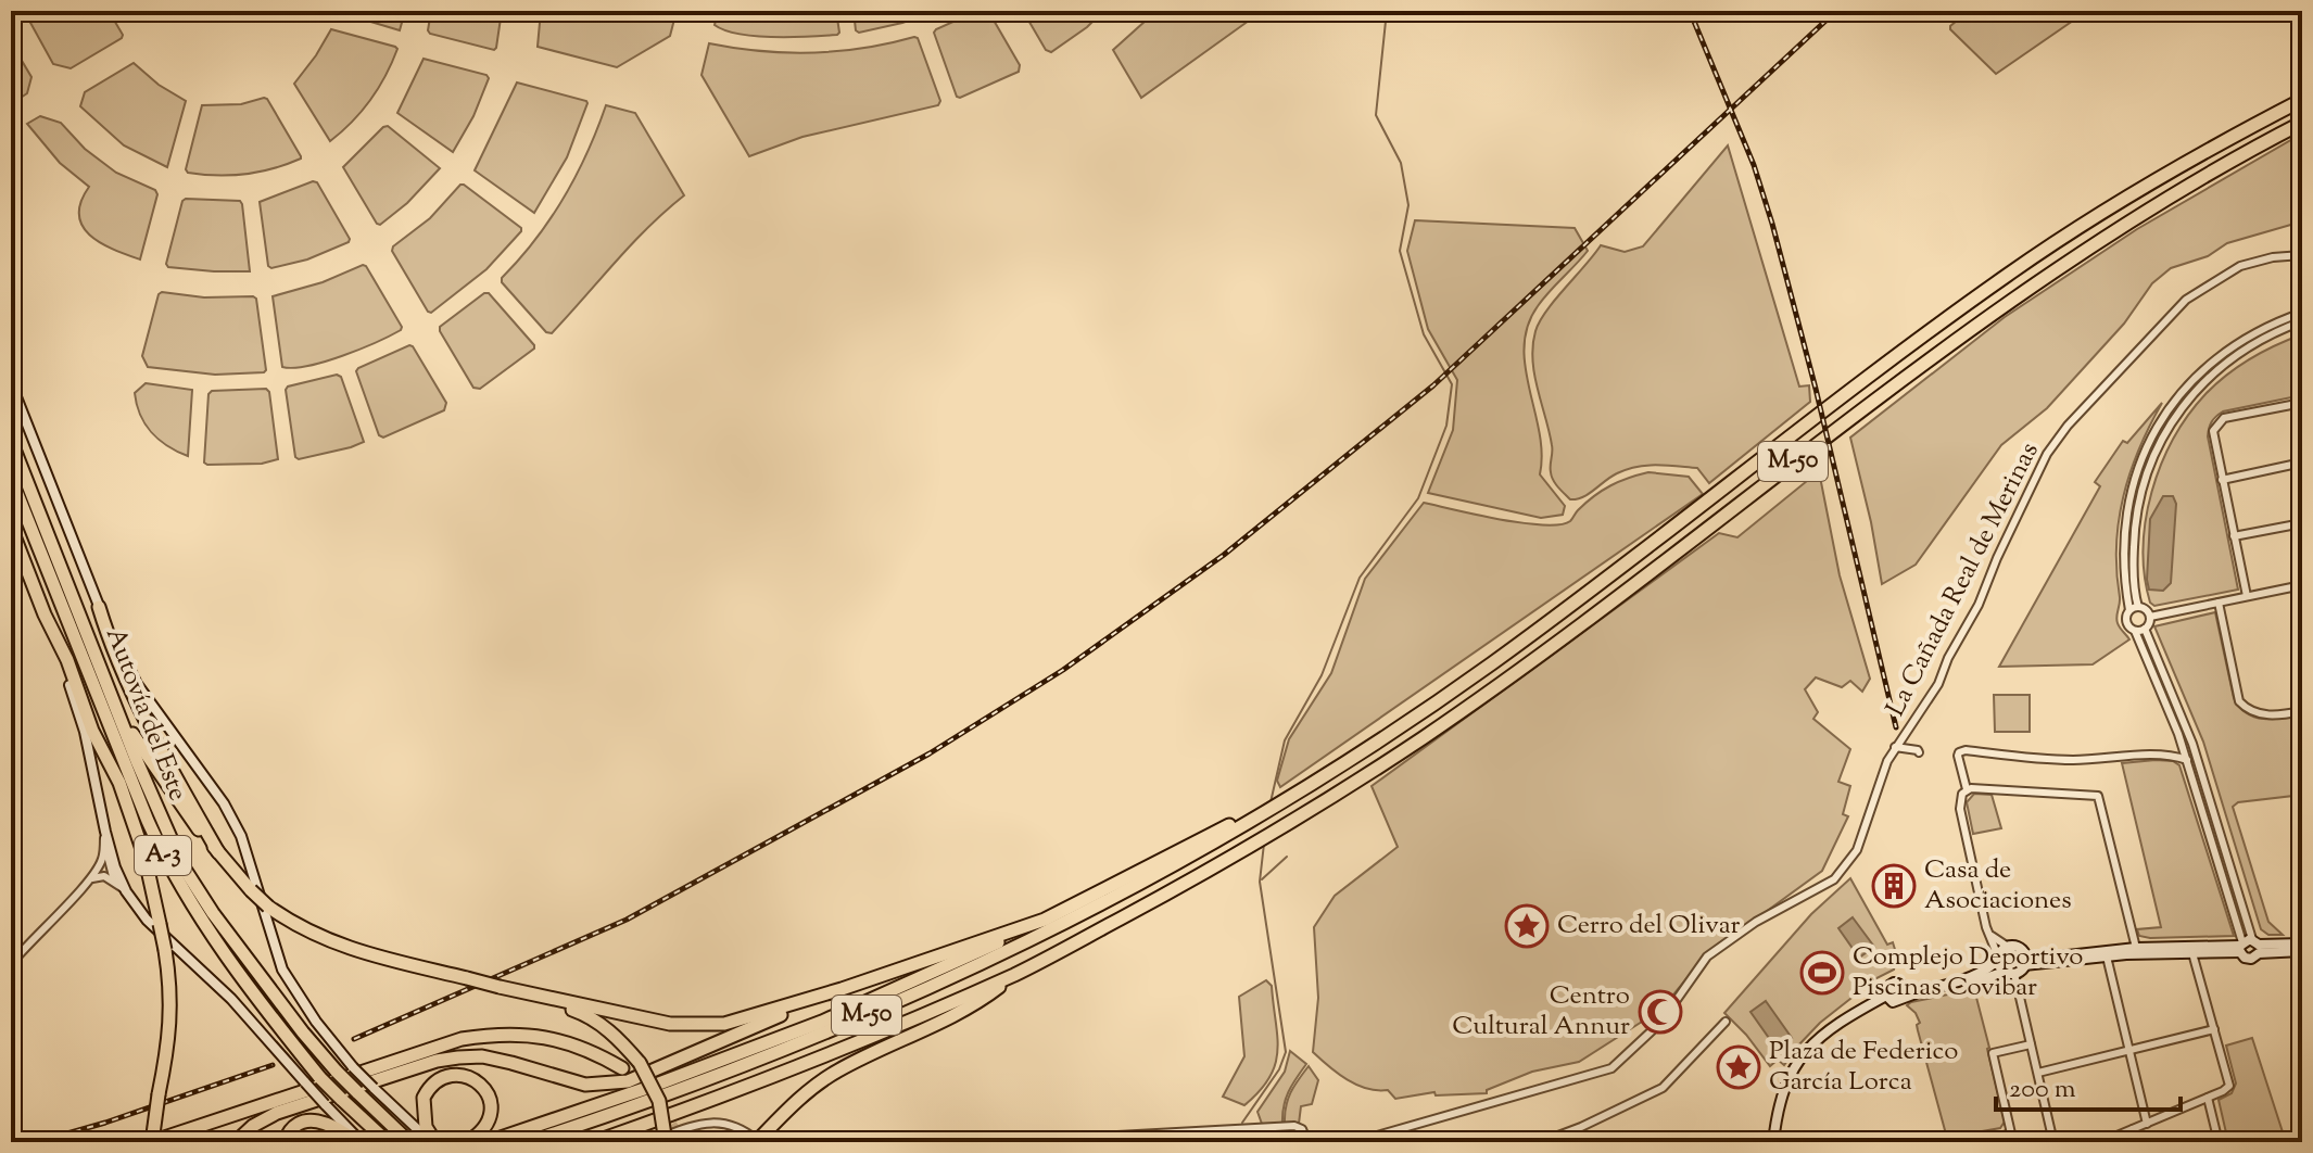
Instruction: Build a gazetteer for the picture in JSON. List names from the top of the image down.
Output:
{
  "streets": {
    "highway": ["M-50", "Autovía del Este", "A-3"],
    "street": ["La Cañada Real de Merinas"]
  },
  "places": {
    "building": ["Casa de Asociaciones"],
    "place": ["Cerro del Olivar", "Plaza de Federico García Lorca"],
    "sports": ["Complejo Deportivo Piscinas Covibar"],
    "mosque": ["Centro Cultural Annur"]
  },
  "scale_bar": "200 m"
}
